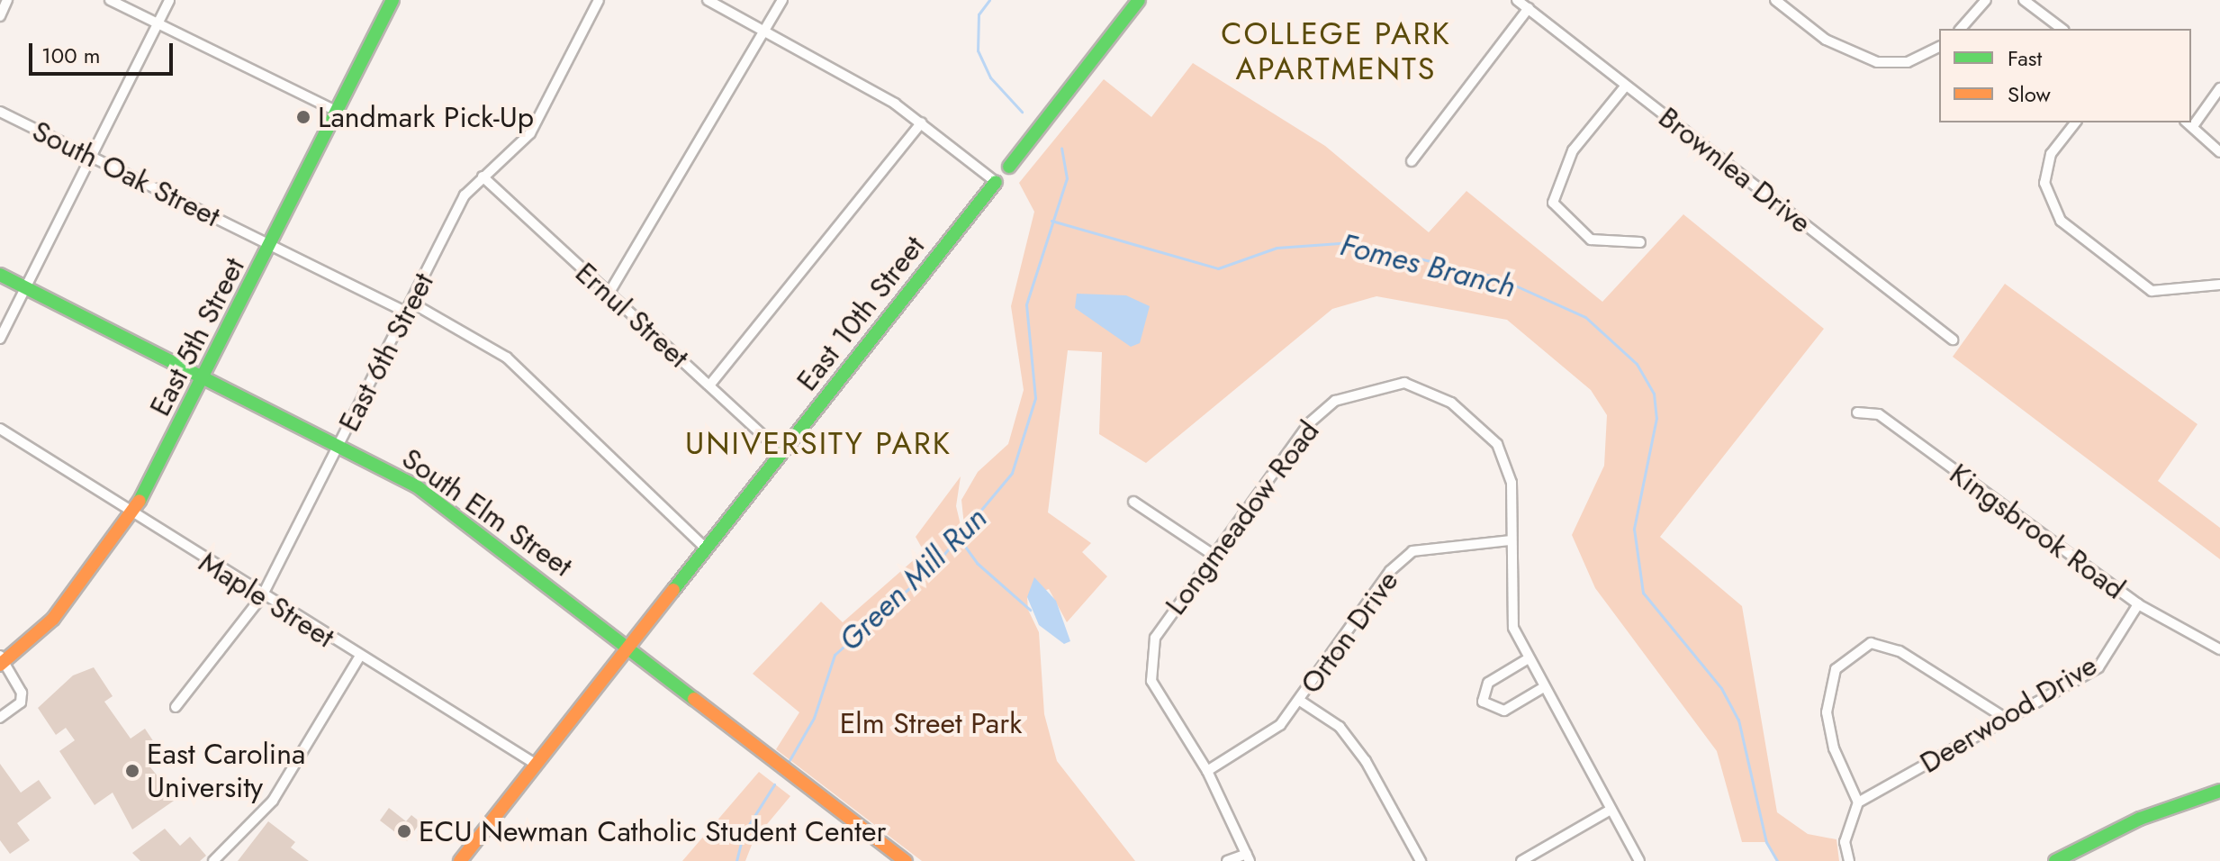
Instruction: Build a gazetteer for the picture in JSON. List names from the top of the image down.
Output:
{
  "streets": {
    "main road": ["East 10th Street", "East 5th Street", "South Elm Street"],
    "street": [
      "Brownlea Drive",
      "South Oak Street",
      "Ernul Street",
      "East 6th Street",
      "Longmeadow Road",
      "Kingsbrook Road",
      "Maple Street",
      "Orton Drive",
      "Deerwood Drive"
    ]
  },
  "crossings": [
    ["South Oak Street", "East 5th Street"],
    ["South Oak Street", "East 6th Street"],
    ["East 10th Street", "Ernul Street"],
    ["East 10th Street", "South Elm Street"],
    ["East 10th Street", "Maple Street"],
    ["Ernul Street", "East 6th Street"],
    ["East 5th Street", "South Elm Street"],
    ["East 5th Street", "Maple Street"],
    ["East 6th Street", "South Elm Street"],
    ["East 6th Street", "Maple Street"],
    ["Longmeadow Road", "Orton Drive"],
    ["Kingsbrook Road", "Deerwood Drive"]
  ],
  "districts": ["COLLEGE PARK APARTMENTS", "UNIVERSITY PARK"],
  "water": ["Fomes Branch", "Green Mill Run"],
  "parks": ["Elm Street Park"],
  "places": ["Landmark Pick-Up", "East Carolina University", "ECU Newman Catholic Student Center"],
  "legend": ["Fast", "Slow"],
  "scale_bar": "100 m"
}
